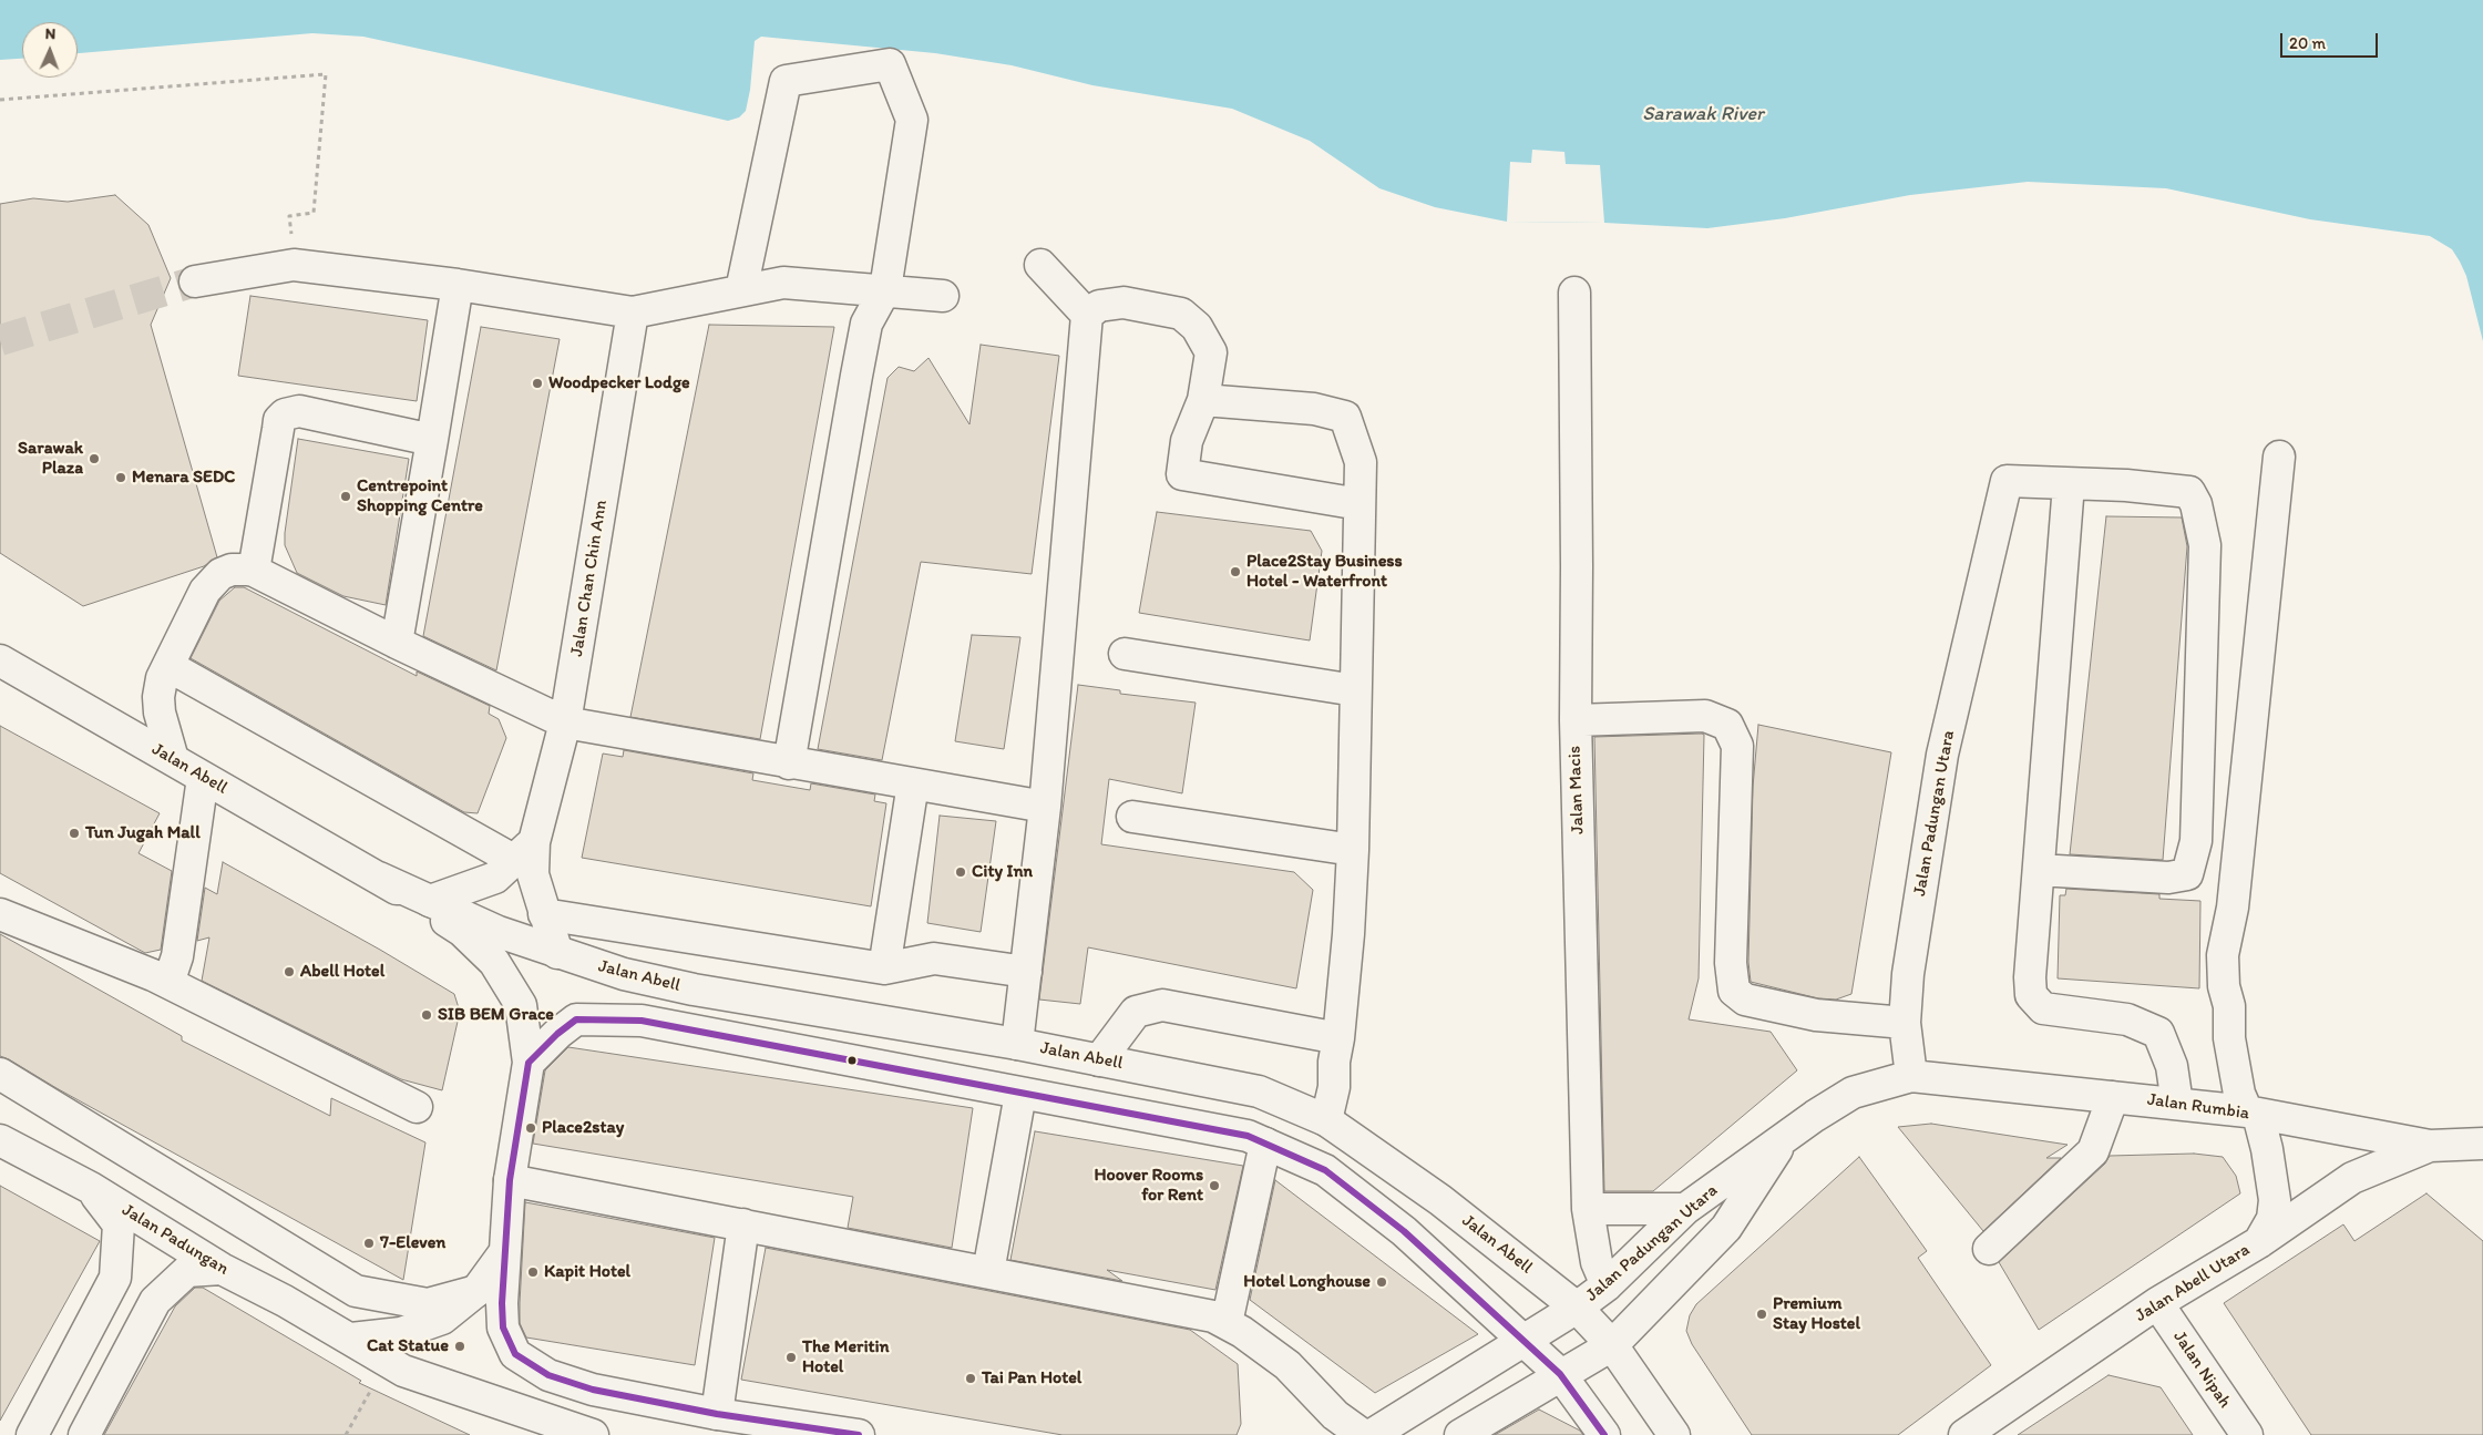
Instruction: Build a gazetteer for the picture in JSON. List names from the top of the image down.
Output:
{
  "streets": {
    "main road": [
      "Jalan Chan Chin Ann",
      "Jalan Abell",
      "Jalan Macis",
      "Jalan Padungan Utara",
      "Jalan Rumbia",
      "Jalan Padungan",
      "Jalan Abell Utara",
      "Jalan Nipah"
    ]
  },
  "crossings": [
    ["Jalan Chan Chin Ann", "Jalan Abell"],
    ["Jalan Abell", "Jalan Padungan Utara"],
    ["Jalan Macis", "Jalan Padungan Utara"],
    ["Jalan Padungan Utara", "Jalan Rumbia"],
    ["Jalan Rumbia", "Jalan Abell Utara"],
    ["Jalan Abell Utara", "Jalan Nipah"]
  ],
  "water": ["Sarawak River"],
  "places": [
    "Woodpecker Lodge",
    "Sarawak Plaza",
    "Menara SEDC",
    "Centrepoint Shopping Centre",
    "Place2Stay Business Hotel - Waterfront",
    "Tun Jugah Mall",
    "City Inn",
    "Abell Hotel",
    "SIB BEM Grace",
    "Place2stay",
    "Hoover Rooms for Rent",
    "7-Eleven",
    "Kapit Hotel",
    "Hotel Longhouse",
    "Premium Stay Hostel",
    "Cat Statue",
    "The Meritin Hotel",
    "Tai Pan Hotel"
  ],
  "scale_bar": "20 m",
  "north": "top"
}
